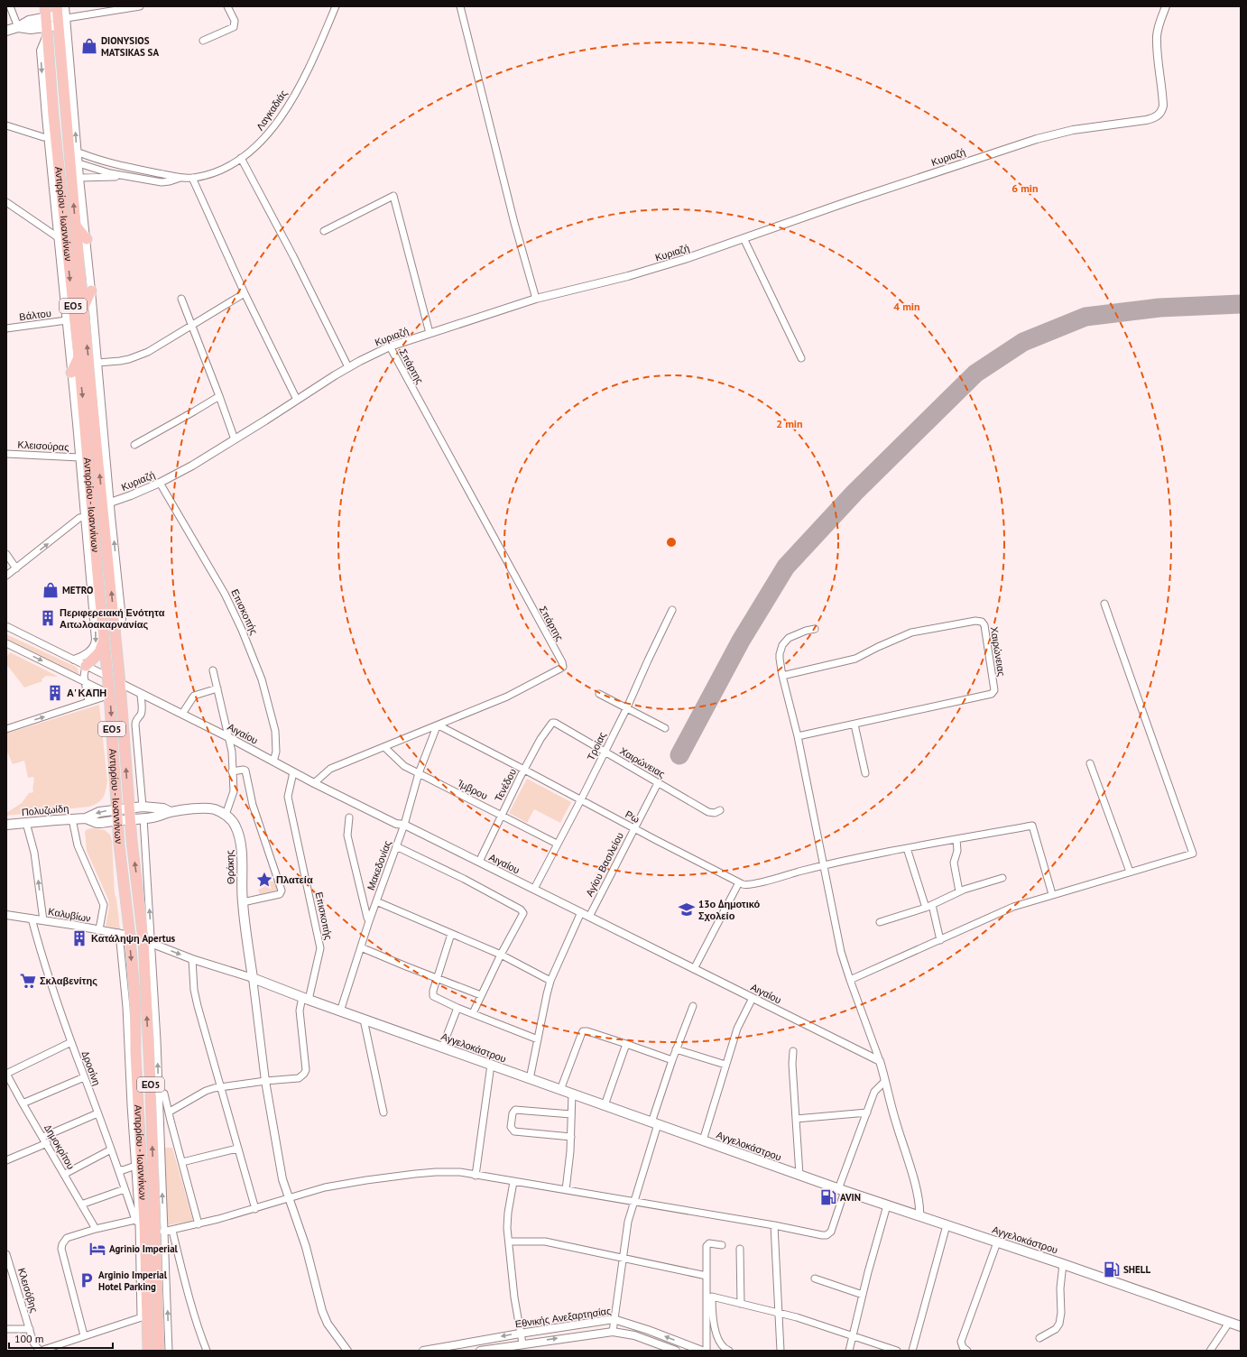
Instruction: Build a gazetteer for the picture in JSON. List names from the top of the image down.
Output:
{
  "streets": {
    "main road": [
      "Αντιρρίου - Ιωαννίνων",
      "ΕΟ5",
      "Πολυζωίδη",
      "Θράκης",
      "Αγγελοκάστρου"
    ],
    "street": [
      "Λαγκαδιάς",
      "Κυριαζή",
      "Βάλτου",
      "Σπάρτης",
      "Κλεισούρας",
      "Επισκοπής",
      "Χαιρώνειας",
      "Αιγαίου",
      "Τροίας",
      "Τενέδου",
      "Ίμβρου",
      "Ρω",
      "Αγίου Βασιλείου",
      "Μακεδονίας",
      "Καλυβίων",
      "Δροσίνη",
      "Δημοκρίτου",
      "Κλεισόβης",
      "Εθνικής Ανεξαρτησίας"
    ]
  },
  "crossings": [
    ["Κυριαζή", "Σπάρτης"],
    ["Κυριαζή", "Επισκοπής"],
    ["Αντιρρίου - Ιωαννίνων", "Αιγαίου"],
    ["Αντιρρίου - Ιωαννίνων", "Καλυβίων"],
    ["Σπάρτης", "Αιγαίου"],
    ["Σπάρτης", "Ίμβρου"],
    ["Σπάρτης", "Ρω"],
    ["Σπάρτης", "Μακεδονίας"],
    ["Επισκοπής", "Αιγαίου"],
    ["Επισκοπής", "Αγγελοκάστρου"],
    ["Χαιρώνειας", "Τροίας"],
    ["Χαιρώνειας", "Τενέδου"],
    ["Χαιρώνειας", "Αγίου Βασιλείου"],
    ["Αιγαίου", "Τροίας"],
    ["Αιγαίου", "Τενέδου"],
    ["Αιγαίου", "Αγίου Βασιλείου"],
    ["Αιγαίου", "Μακεδονίας"],
    ["Τροίας", "Ίμβρου"],
    ["Τροίας", "Ρω"],
    ["Τενέδου", "Ίμβρου"],
    ["Τενέδου", "Ρω"],
    ["Ίμβρου", "Μακεδονίας"],
    ["Ρω", "Αγίου Βασιλείου"],
    ["Ρω", "Μακεδονίας"],
    ["Μακεδονίας", "Αγγελοκάστρου"],
    ["Θράκης", "Αγγελοκάστρου"],
    ["Καλυβίων", "Δροσίνη"]
  ],
  "places": {
    "shop": ["DIONYSIOS MATSIKAS SA", "METRO"],
    "building": ["Περιφερειακή Ενότητα Αιτωλοακαρνανίας", "Α' ΚΑΠΗ", "Κατάληψη Apertus"],
    "place": ["Πλατεία"],
    "school or university": ["13ο Δημοτικό Σχολείο"],
    "supermarket": ["Σκλαβενίτης"],
    "fuel station": ["AVIN", "SHELL"],
    "hotel": ["Agrinio Imperial"],
    "parking": ["Arginio Imperial Hotel Parking"]
  },
  "scale_bar": "100 m",
  "rings": ["6 min", "4 min", "2 min"]
}
